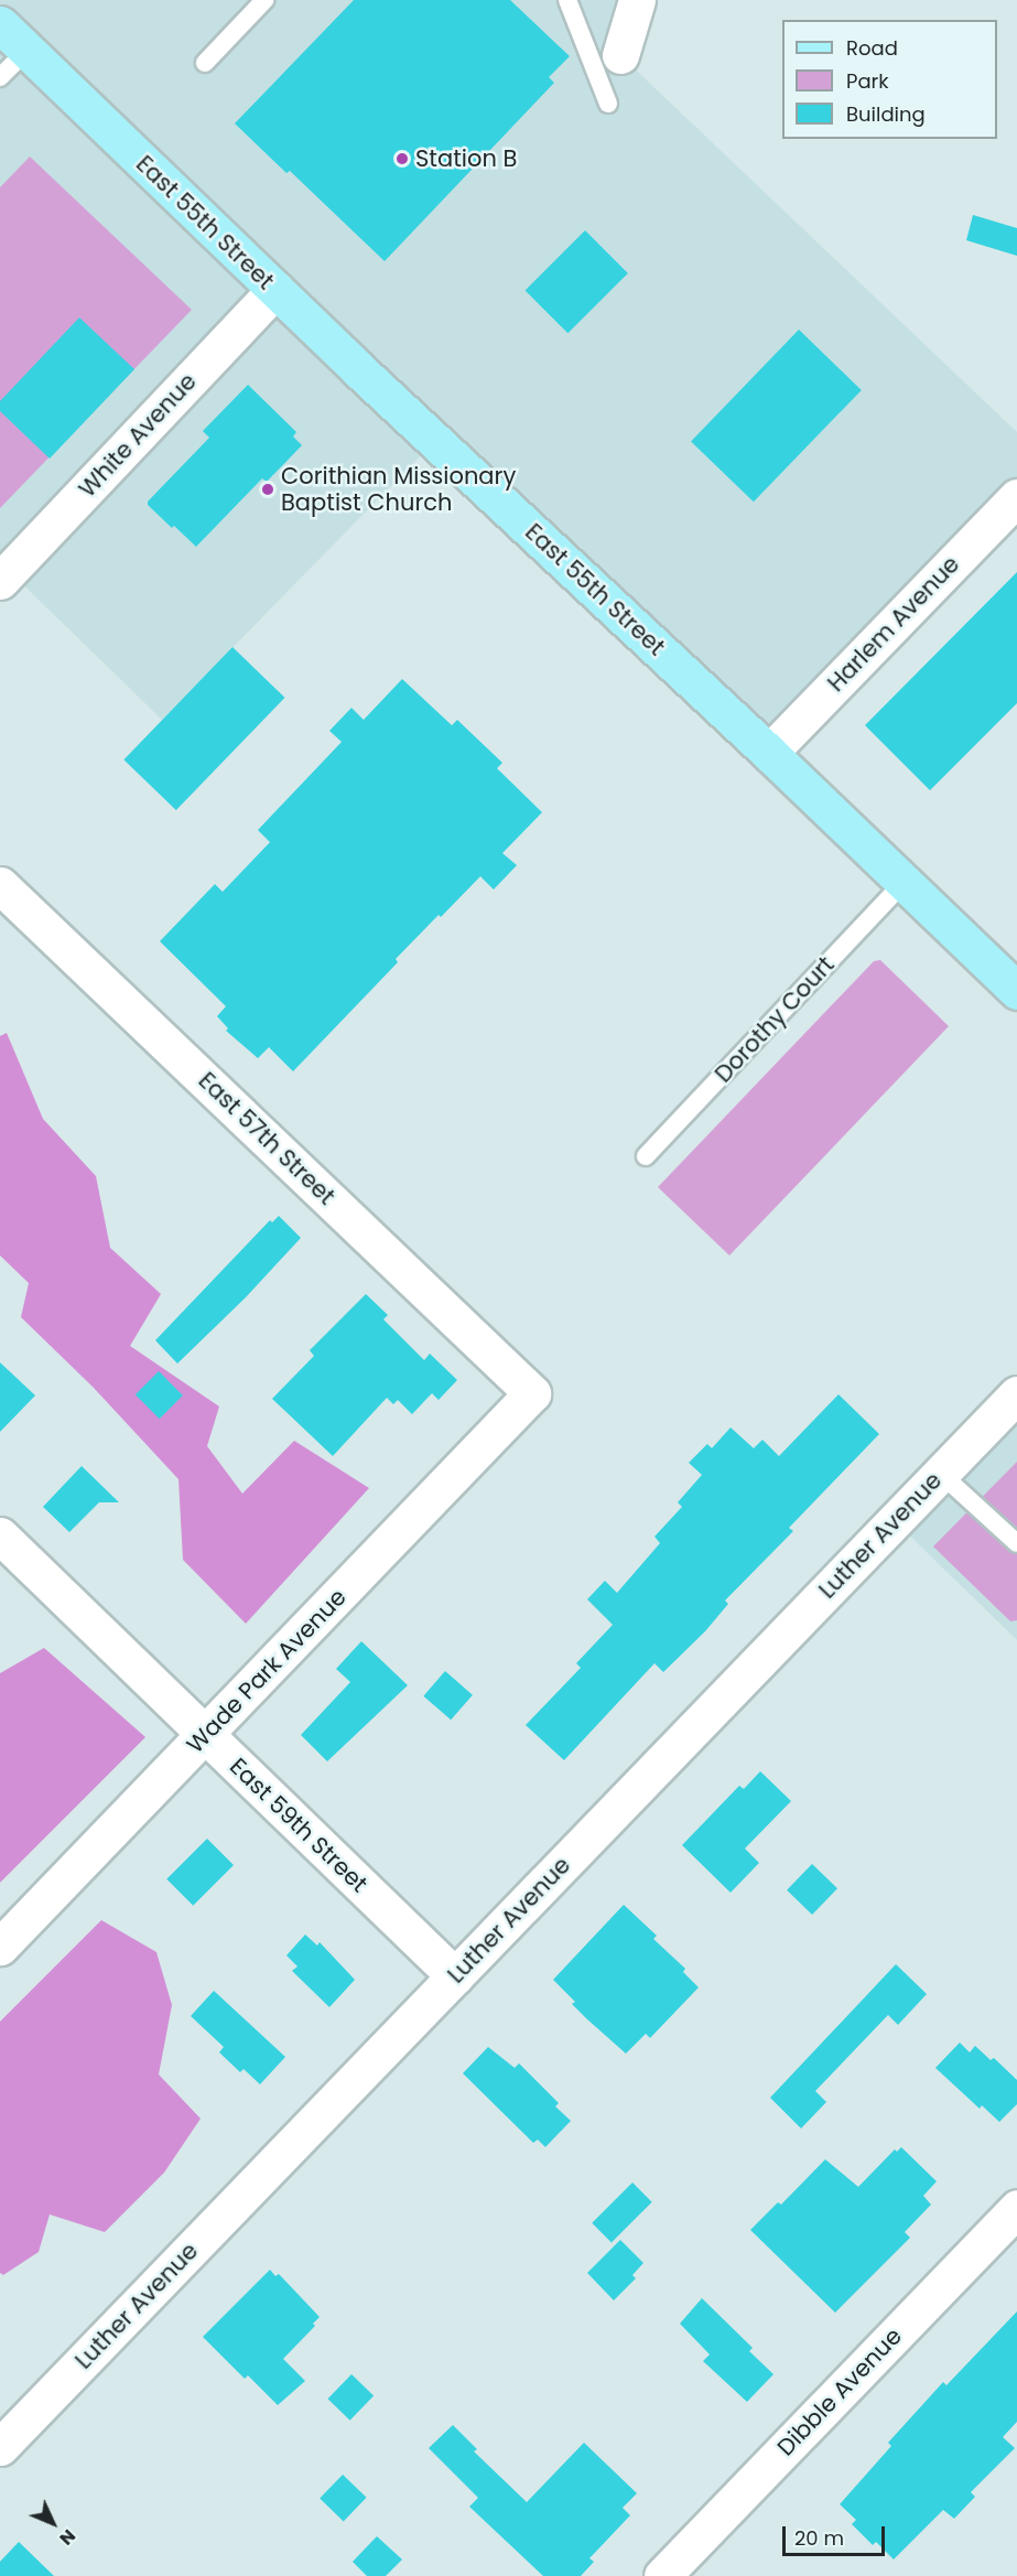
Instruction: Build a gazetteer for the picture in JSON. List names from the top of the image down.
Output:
{
  "streets": {
    "main road": ["East 55th Street"],
    "street": [
      "White Avenue",
      "Harlem Avenue",
      "East 57th Street",
      "Luther Avenue",
      "Wade Park Avenue",
      "East 59th Street",
      "Dibble Avenue"
    ],
    "lane": ["Dorothy Court"]
  },
  "crossings": [
    ["East 55th Street", "White Avenue"],
    ["East 55th Street", "Harlem Avenue"],
    ["East 55th Street", "Dorothy Court"],
    ["East 57th Street", "Wade Park Avenue"],
    ["Luther Avenue", "East 59th Street"],
    ["Wade Park Avenue", "East 59th Street"]
  ],
  "places": ["Station B", "Corithian Missionary Baptist Church"],
  "legend": ["Road", "Park", "Building"],
  "scale_bar": "20 m",
  "north": "bottom right"
}
